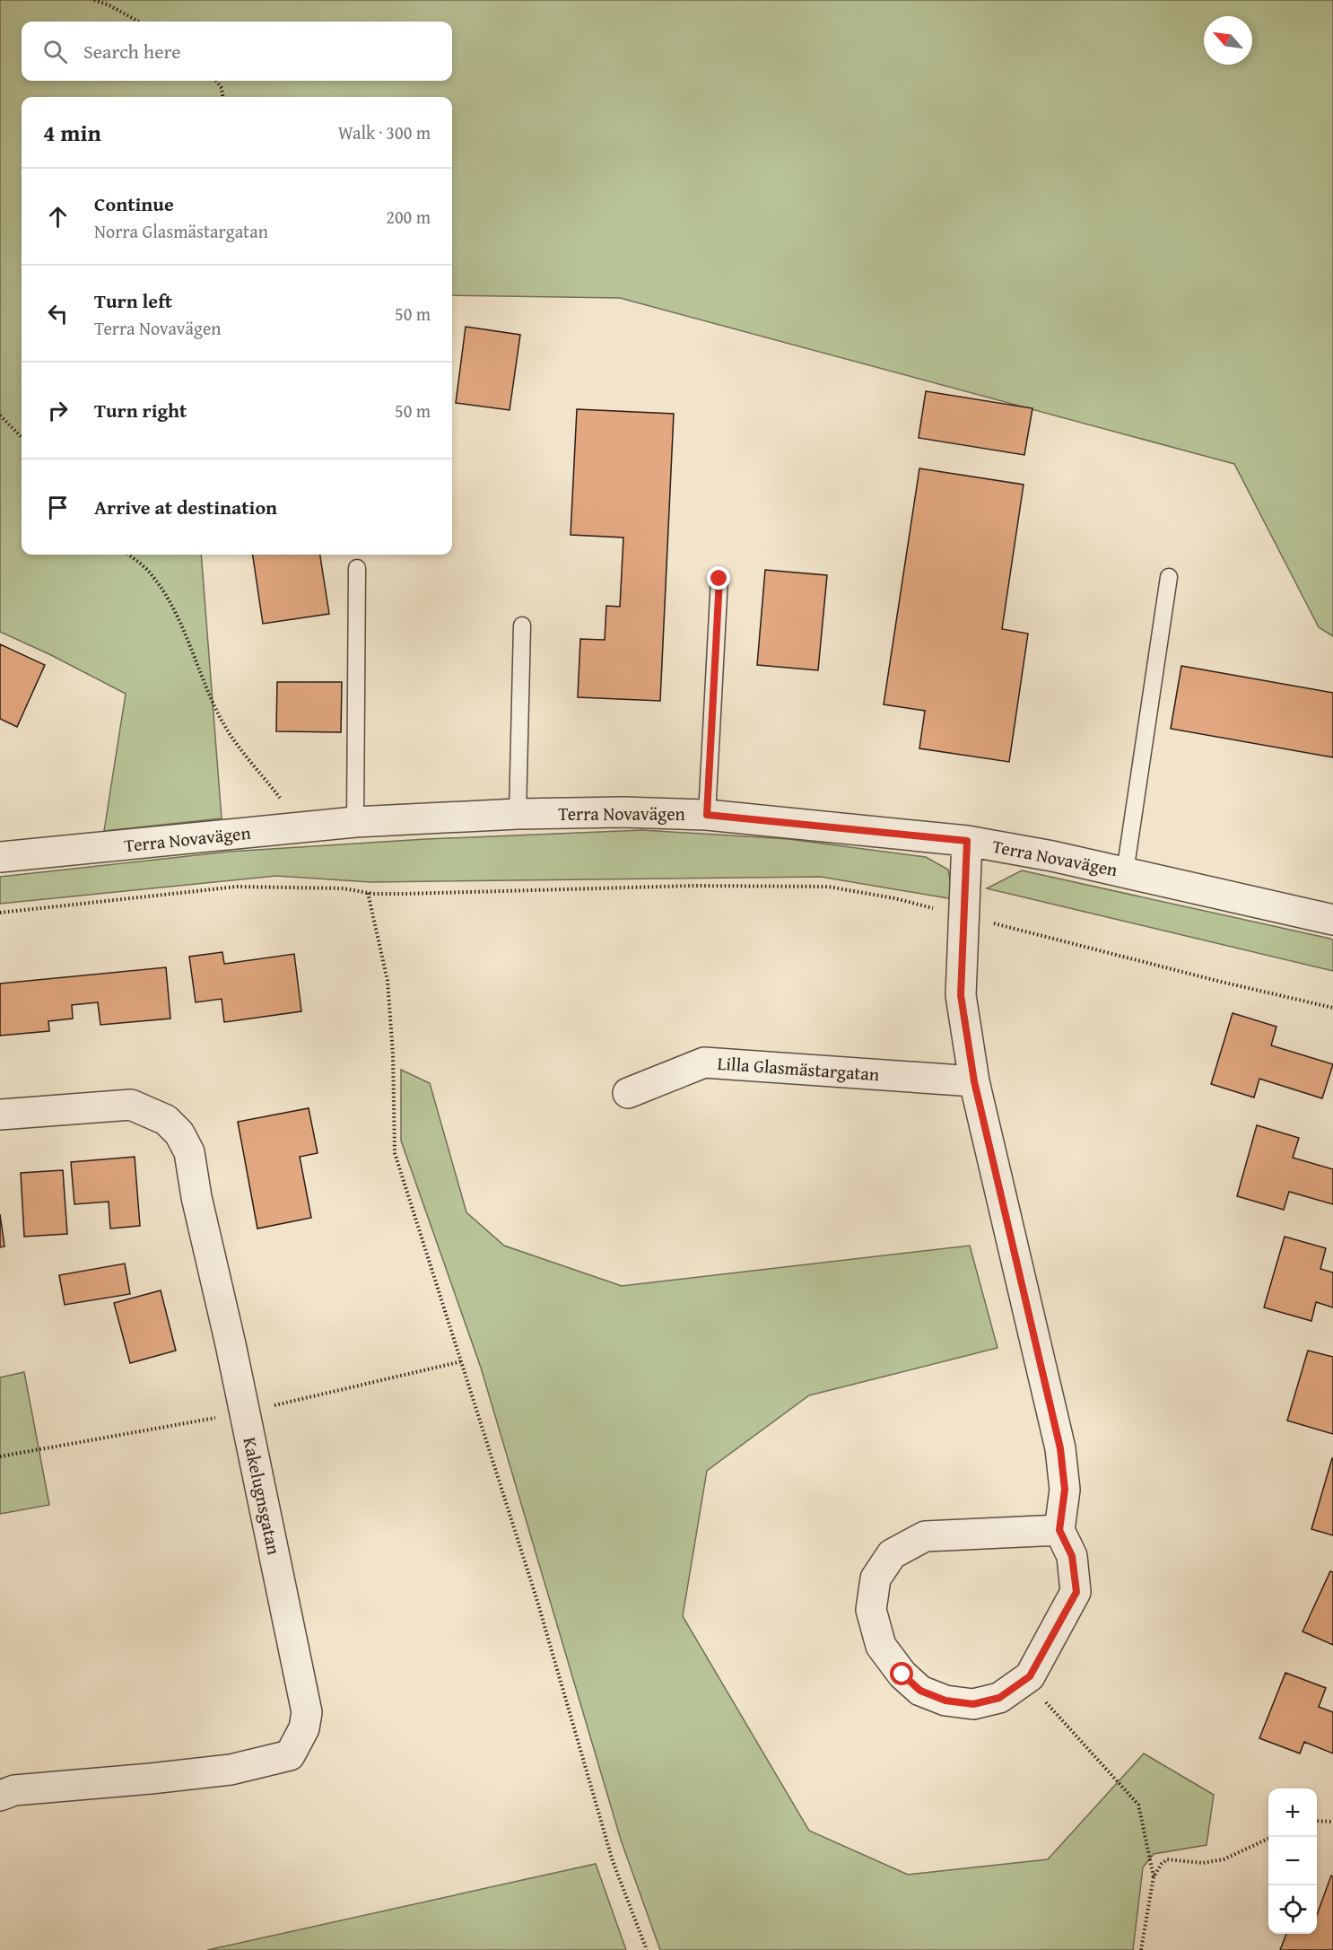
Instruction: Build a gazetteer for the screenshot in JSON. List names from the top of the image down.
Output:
{
  "streets": {
    "street": ["Terra Novavägen", "Lilla Glasmästargatan", "Kakelugnsgatan"]
  },
  "north": "top left",
  "page": {
    "search": "Search here",
    "heading": ["4 min", "Walk · 300 m"],
    "list": [
      ["Continue", "Norra Glasmästargatan", "200 m"],
      ["Turn left", "Terra Novavägen", "50 m"],
      ["Turn right", "50 m"],
      "Arrive at destination"
    ],
    "map_buttons": ["+", "−"]
  }
}
